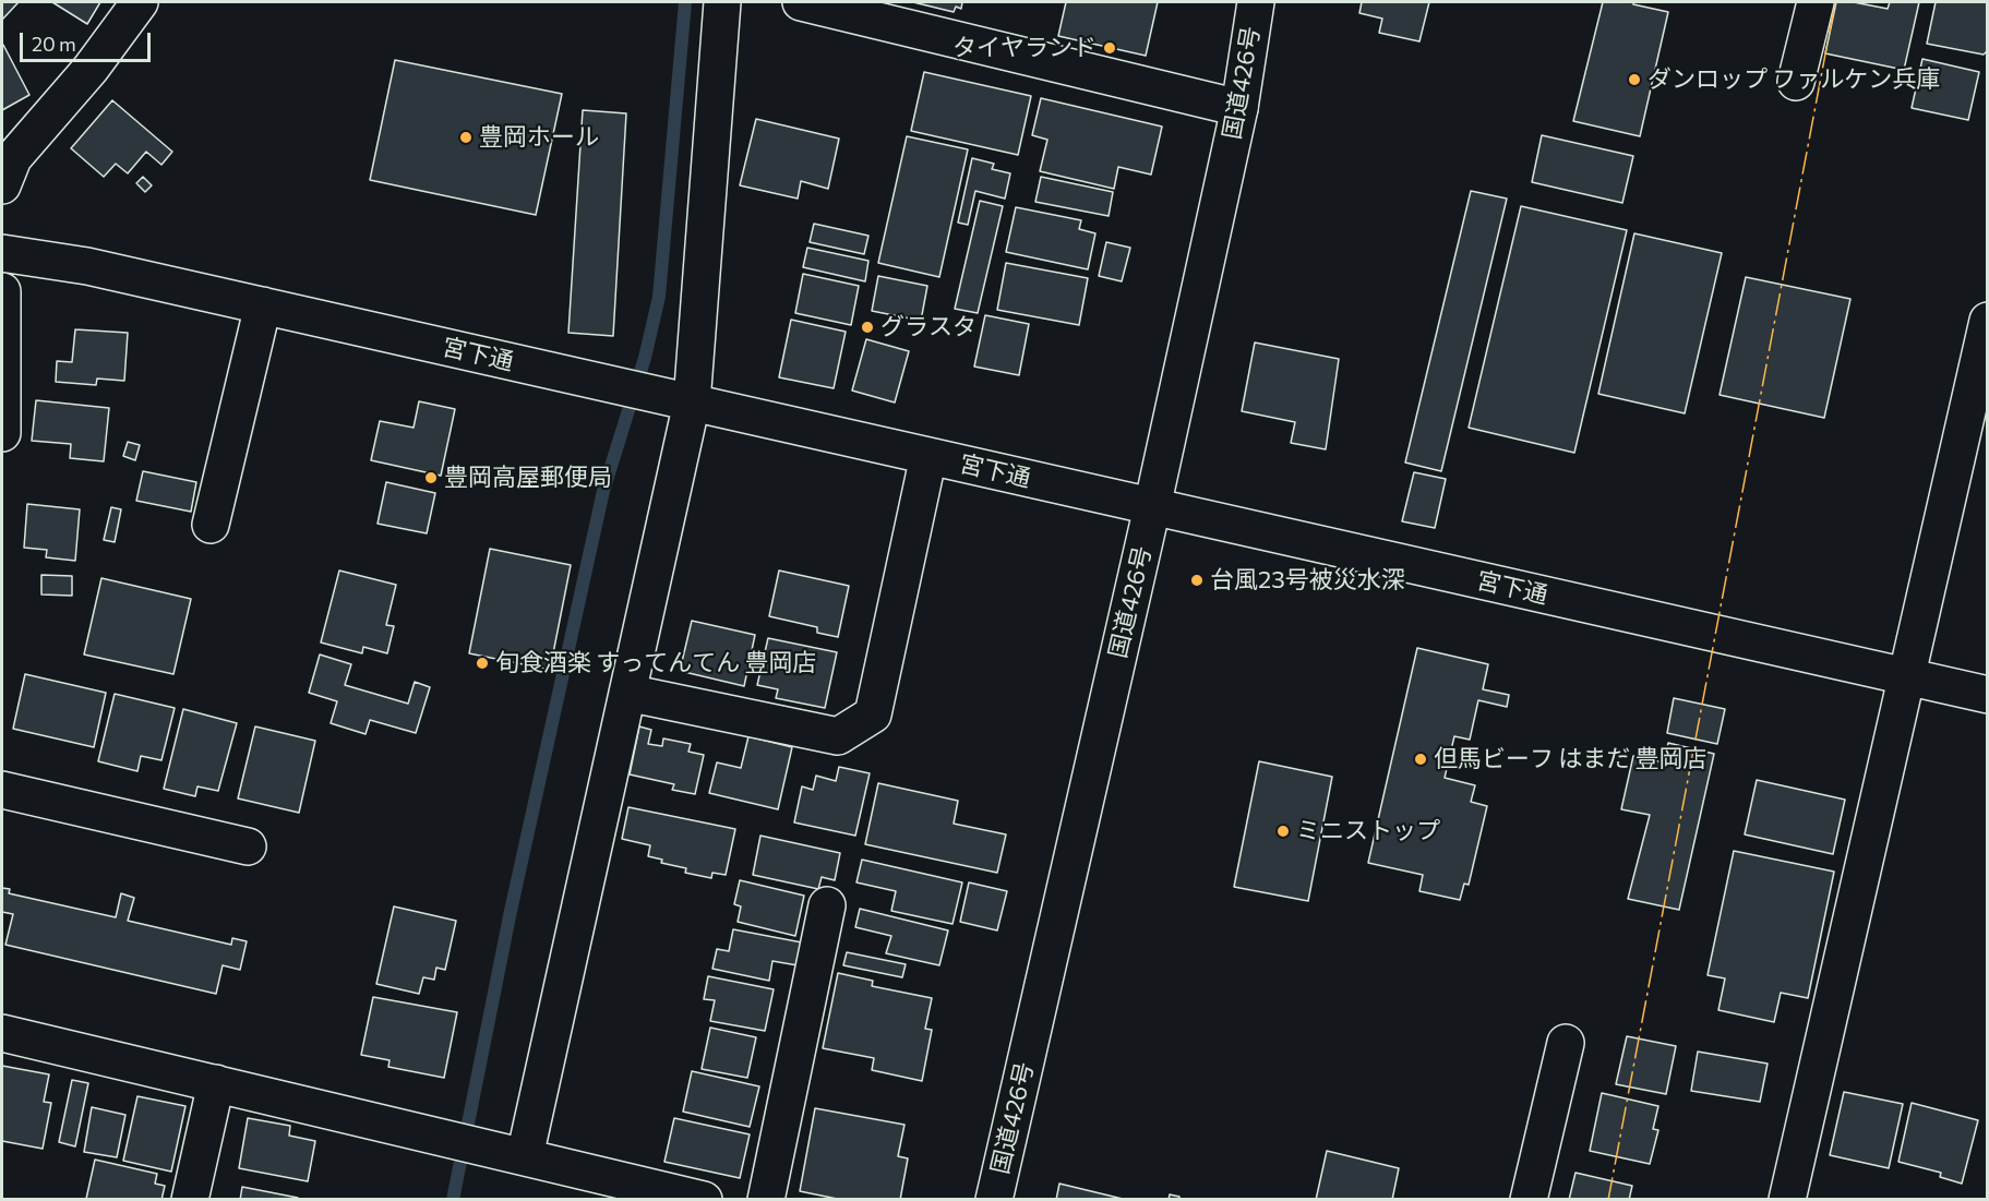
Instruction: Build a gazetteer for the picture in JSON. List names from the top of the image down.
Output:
{
  "streets": {
    "main road": ["国道426号", "宮下通"]
  },
  "crossings": [
    ["国道426号", "宮下通"]
  ],
  "places": [
    "タイヤランド",
    "ダンロップ ファルケン兵庫",
    "豊岡ホール",
    "グラスタ",
    "豊岡高屋郵便局",
    "台風23号被災水深",
    "旬食酒楽 すってんてん 豊岡店",
    "但馬ビーフ はまだ 豊岡店",
    "ミニストップ"
  ],
  "scale_bar": "20 m"
}
